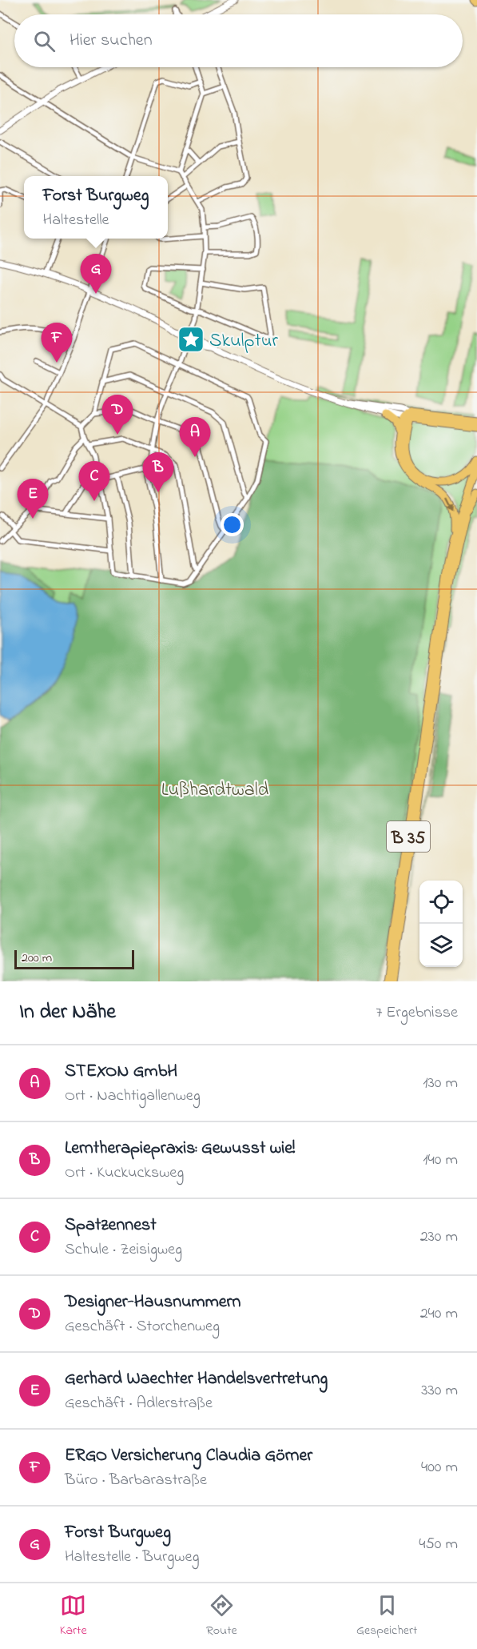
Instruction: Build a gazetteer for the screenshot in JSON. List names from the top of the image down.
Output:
{
  "streets": {
    "main road": ["B 35"]
  },
  "parks": ["Lußhardtwald"],
  "places": {
    "place": ["Skulptur"]
  },
  "scale_bar": "200 m",
  "page": {
    "search": "Hier suchen",
    "popup": ["Forst Burgweg", "Haltestelle"],
    "pins": [
      "G",
      "F",
      "D",
      "A",
      "B",
      "C",
      "E"
    ],
    "scale": "200 m",
    "heading": ["In der Nähe", "7 Ergebnisse"],
    "list": [
      {
        "mark": "A",
        "name": "STEXON GmbH",
        "note": "Ort · Nachtigallenweg",
        "value": "130 m"
      },
      {
        "mark": "B",
        "name": "Lerntherapiepraxis: Gewusst wie!",
        "note": "Ort · Kuckucksweg",
        "value": "140 m"
      },
      {
        "mark": "C",
        "name": "Spatzennest",
        "note": "Schule · Zeisigweg",
        "value": "230 m"
      },
      {
        "mark": "D",
        "name": "Designer-Hausnummern",
        "note": "Geschäft · Storchenweg",
        "value": "240 m"
      },
      {
        "mark": "E",
        "name": "Gerhard Waechter Handelsvertretung",
        "note": "Geschäft · Adlerstraße",
        "value": "330 m"
      },
      {
        "mark": "F",
        "name": "ERGO Versicherung Claudia Görner",
        "note": "Büro · Barbarastraße",
        "value": "400 m"
      },
      {
        "mark": "G",
        "name": "Forst Burgweg",
        "note": "Haltestelle · Burgweg",
        "value": "450 m"
      }
    ],
    "nav": ["Karte", "Route", "Gespeichert"]
  }
}
